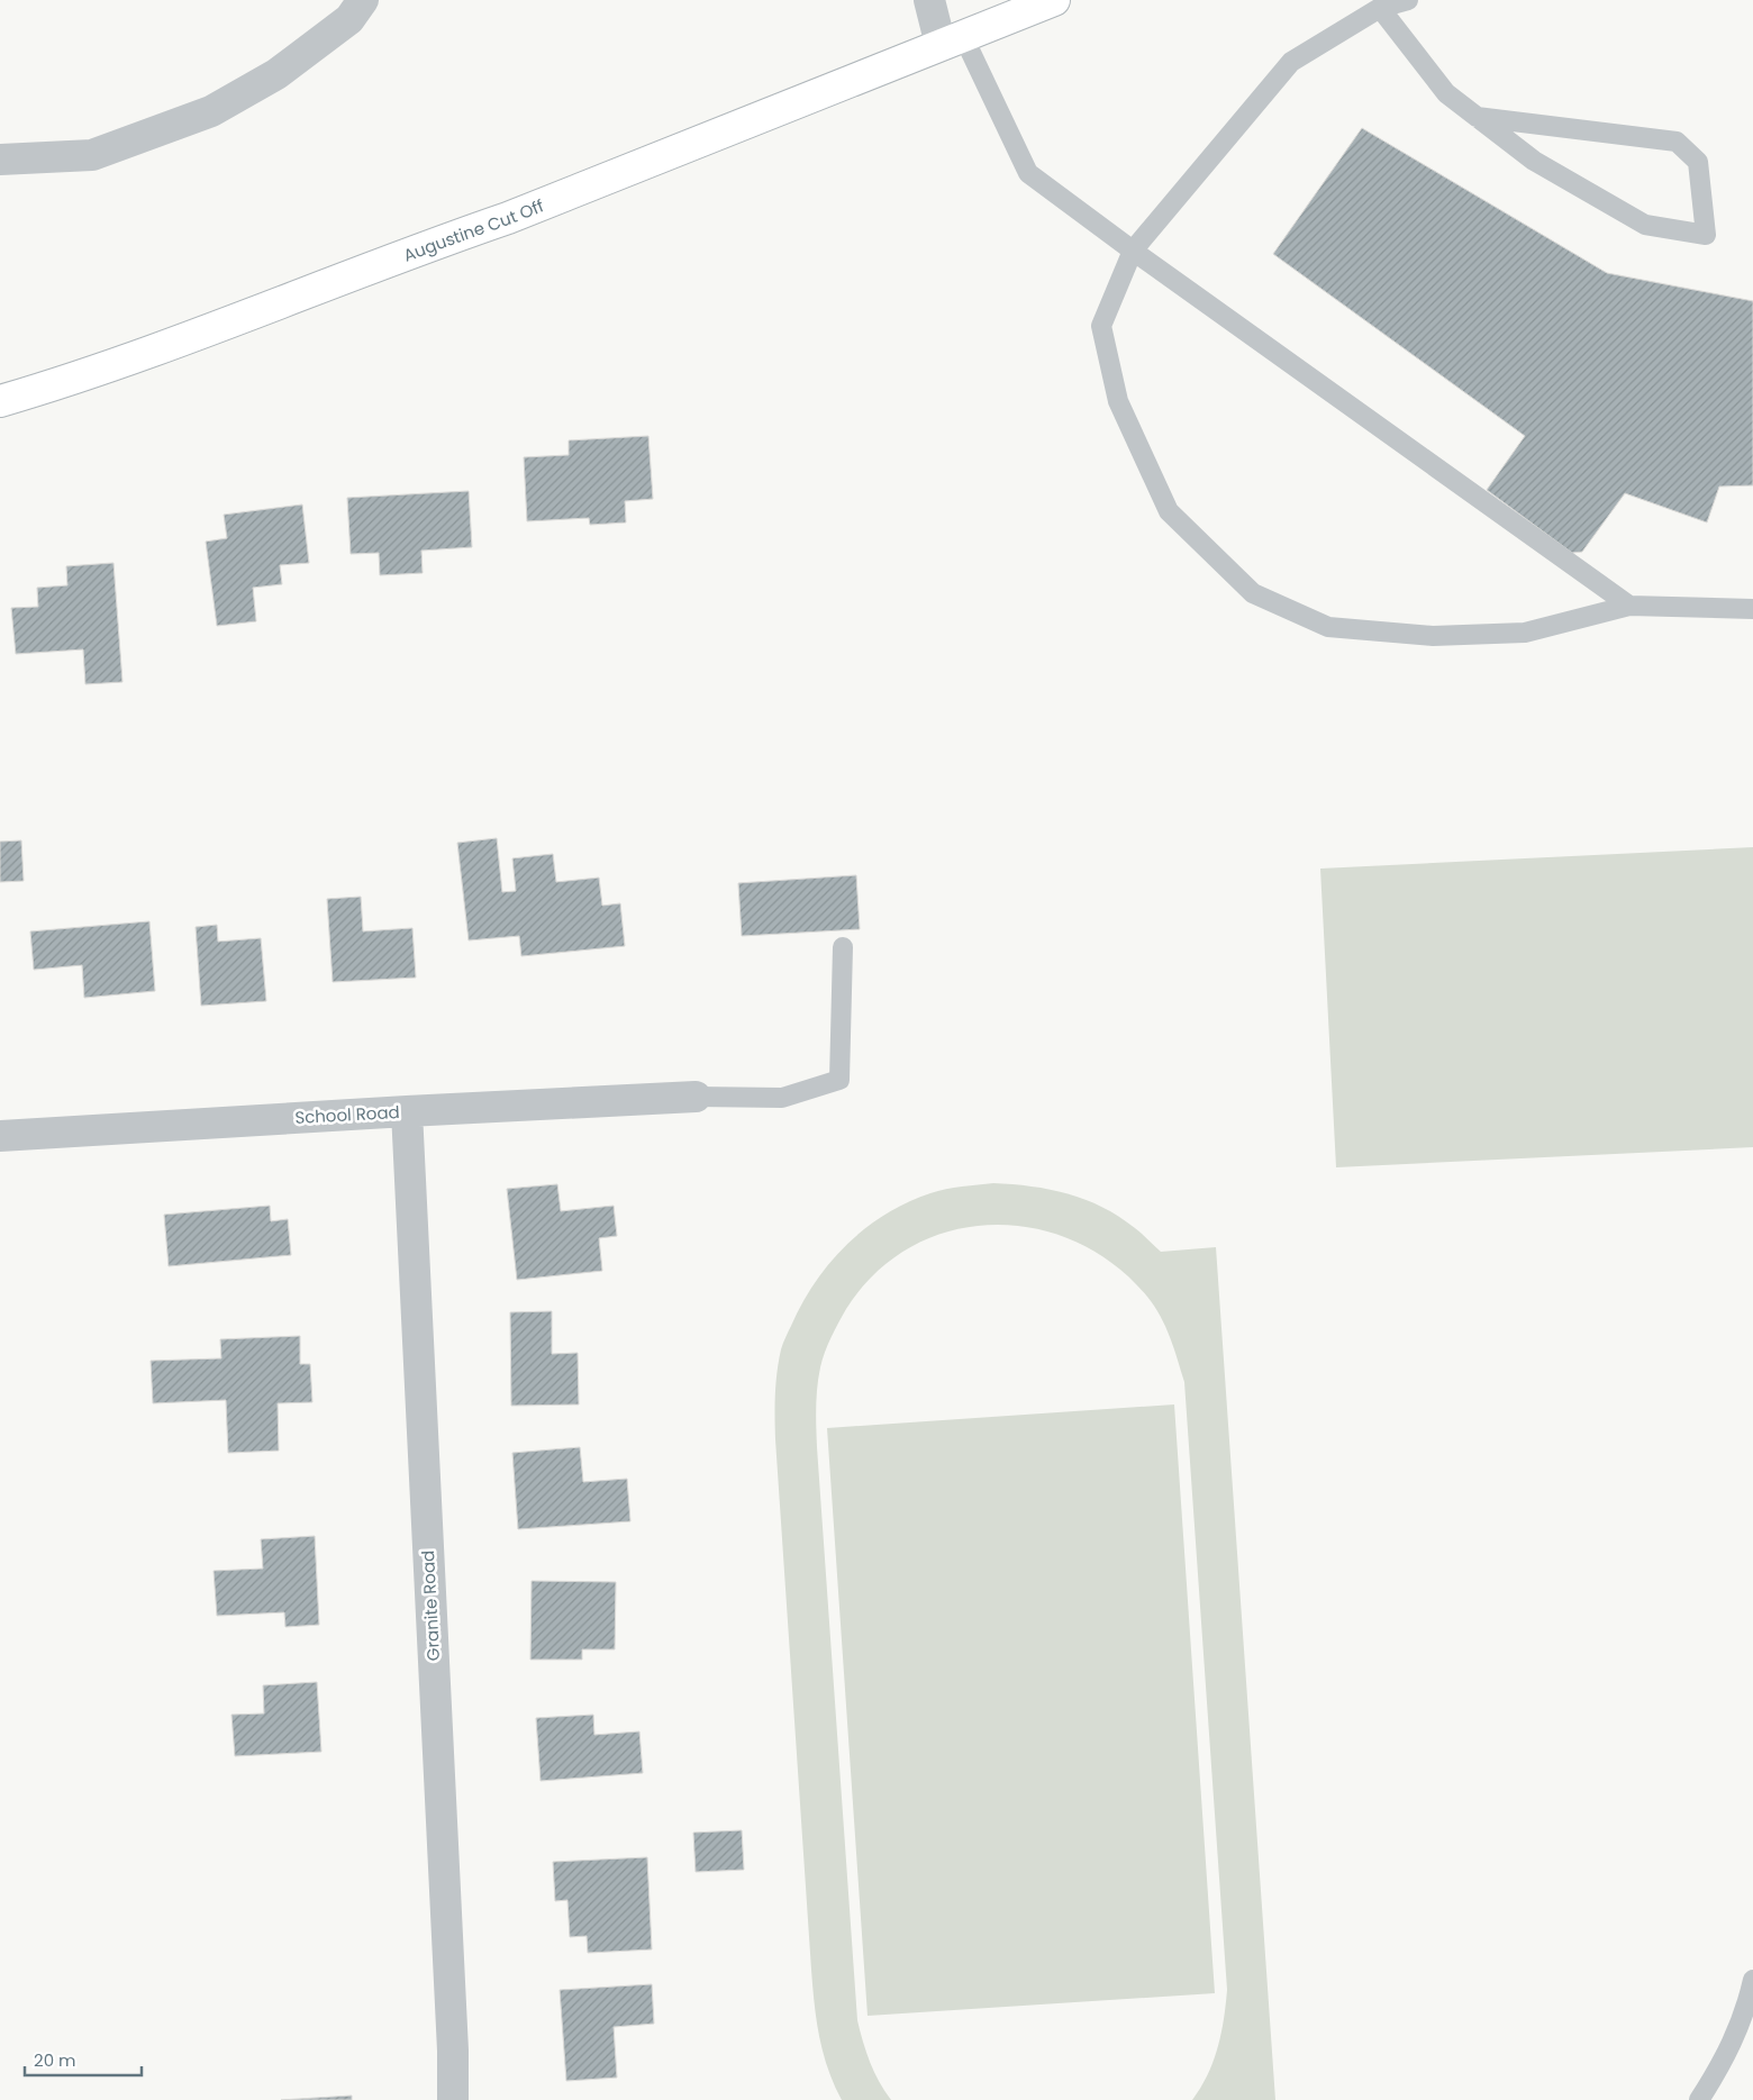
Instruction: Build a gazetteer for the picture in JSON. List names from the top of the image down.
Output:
{
  "streets": {
    "street": ["Augustine Cut Off", "School Road", "Granite Road"]
  },
  "crossings": [
    ["School Road", "Granite Road"]
  ],
  "scale_bar": "20 m"
}
